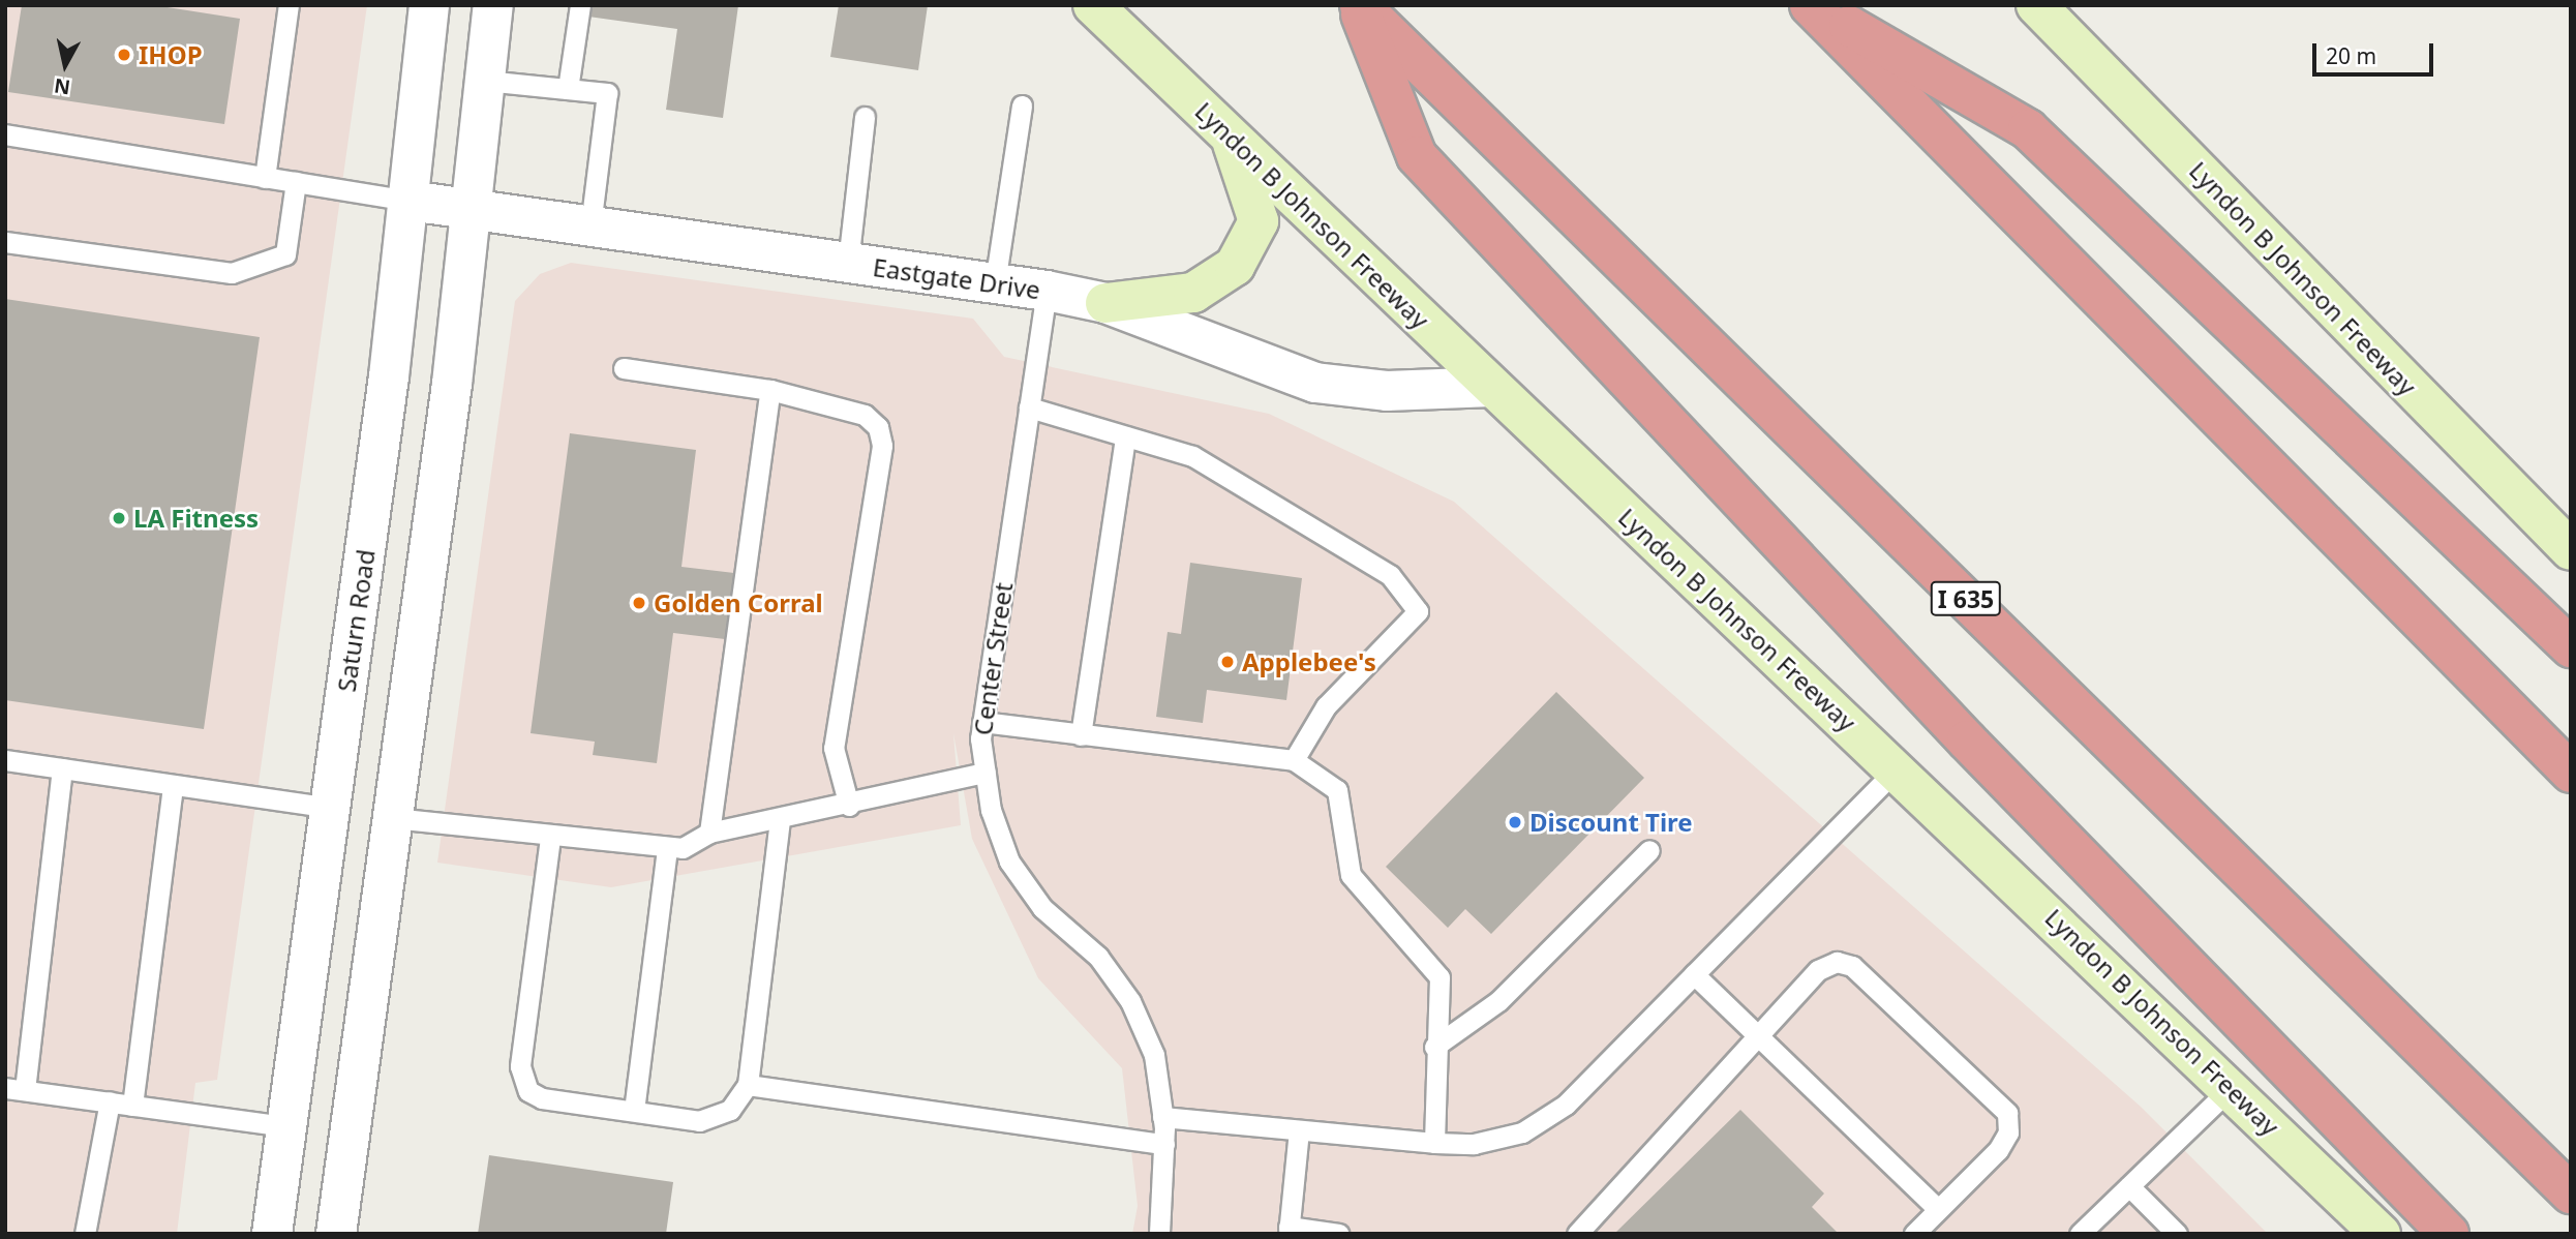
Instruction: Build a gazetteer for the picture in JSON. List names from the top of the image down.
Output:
{
  "streets": {
    "highway": ["I 635"],
    "main road": ["Lyndon B Johnson Freeway"],
    "street": ["Eastgate Drive", "Saturn Road"],
    "lane": ["Center Street"]
  },
  "crossings": [
    ["Lyndon B Johnson Freeway", "Eastgate Drive"],
    ["Eastgate Drive", "Saturn Road"],
    ["Eastgate Drive", "Center Street"]
  ],
  "places": [
    "IHOP",
    "LA Fitness",
    "Golden Corral",
    "Applebee's",
    "Discount Tire"
  ],
  "scale_bar": "20 m",
  "north": "bottom"
}
